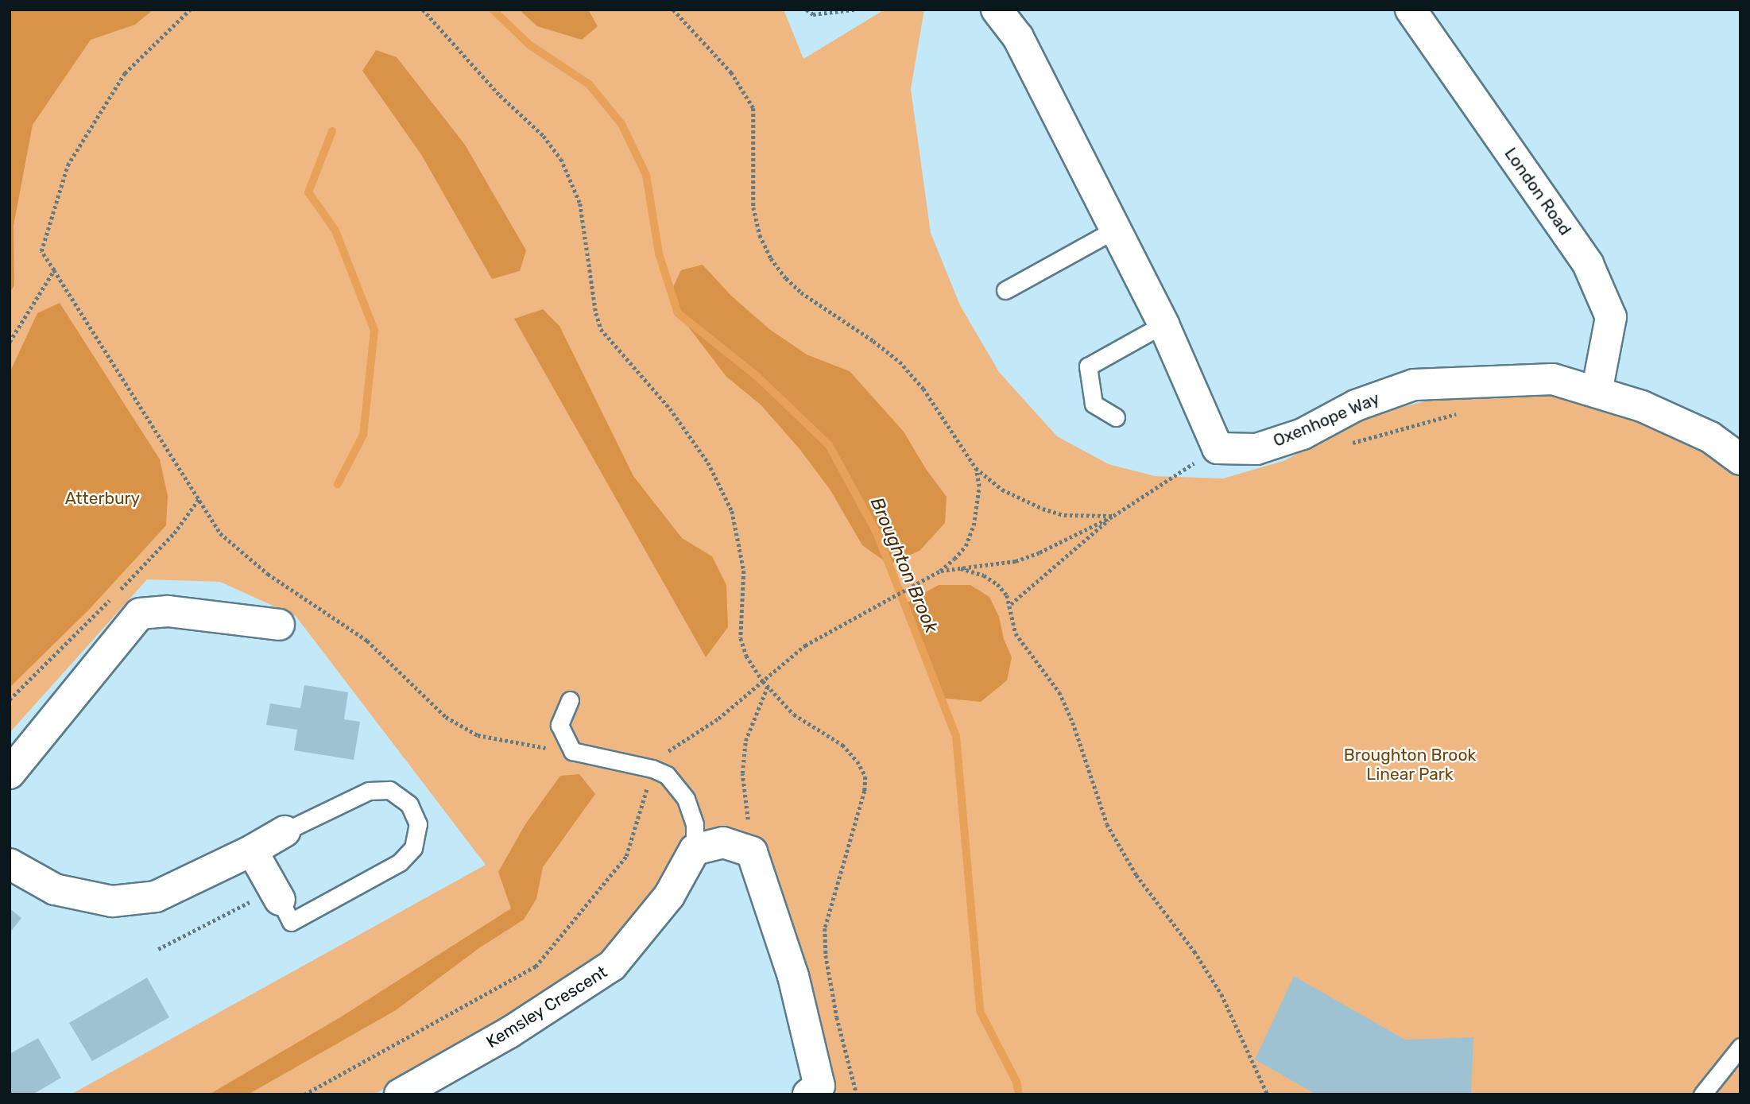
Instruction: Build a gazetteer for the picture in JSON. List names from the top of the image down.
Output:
{
  "streets": {
    "street": ["London Road", "Oxenhope Way", "Kemsley Crescent"]
  },
  "crossings": [
    ["London Road", "Oxenhope Way"]
  ],
  "water": ["Broughton Brook"],
  "parks": ["Atterbury", "Broughton Brook Linear Park"]
}
